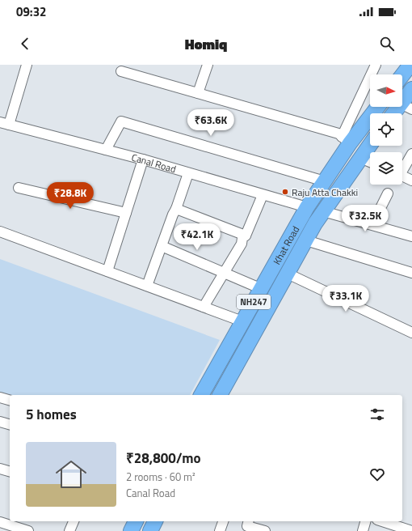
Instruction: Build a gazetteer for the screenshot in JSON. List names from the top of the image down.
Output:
{
  "streets": {
    "highway": ["Khat Road", "NH247"],
    "street": ["Canal Road"]
  },
  "crossings": [
    ["Canal Road", "Khat Road"]
  ],
  "places": ["Raju Atta Chakki"],
  "north": "right",
  "page": {
    "status": "09:32",
    "header": "Homiq",
    "price": [
      "₹63.6K",
      "₹28.8K",
      "₹32.5K",
      "₹42.1K",
      "₹33.1K"
    ],
    "heading": "5 homes",
    "list": [
      {
        "name": "₹28,800/mo",
        "note": "2 rooms · 60 m² · Canal Road"
      }
    ]
  }
}
